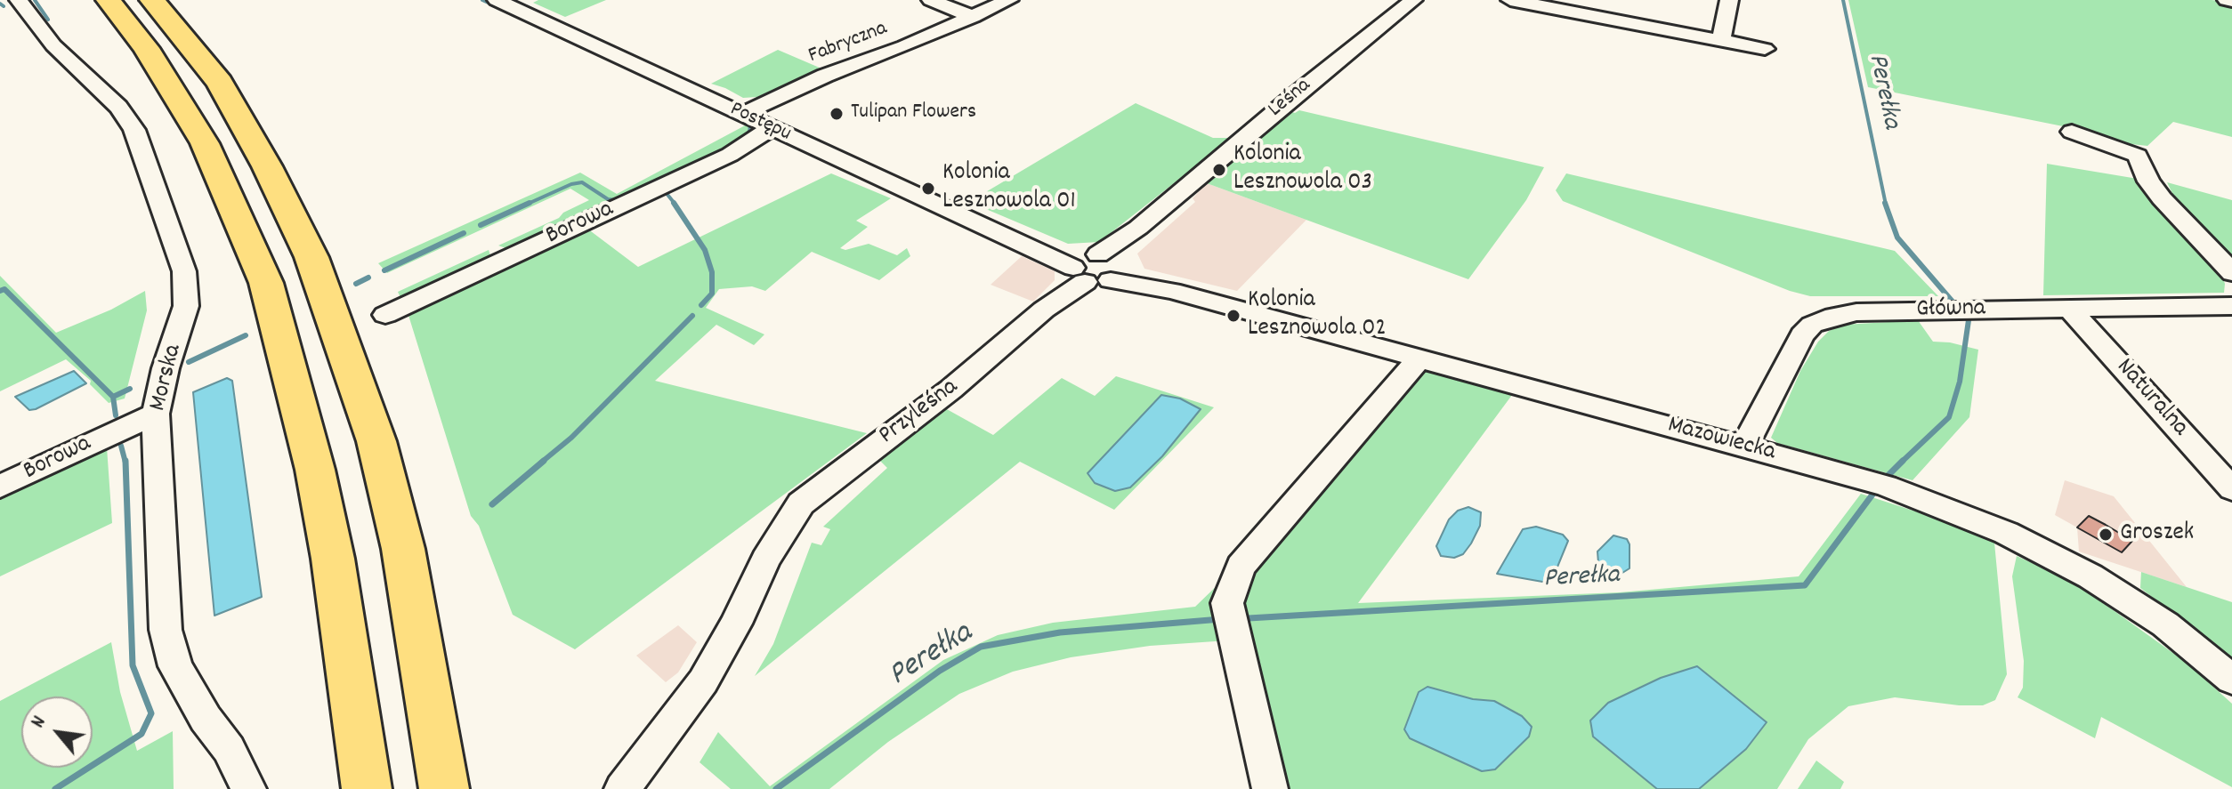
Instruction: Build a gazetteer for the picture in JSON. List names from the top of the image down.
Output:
{
  "streets": {
    "street": [
      "Fabryczna",
      "Leśna",
      "Postępu",
      "Borowa",
      "Główna",
      "Morska",
      "Naturalna",
      "Przyleśna",
      "Mazowiecka"
    ]
  },
  "crossings": [
    ["Fabryczna", "Postępu"],
    ["Leśna", "Postępu"],
    ["Leśna", "Przyleśna"],
    ["Leśna", "Mazowiecka"],
    ["Postępu", "Borowa"],
    ["Postępu", "Przyleśna"],
    ["Postępu", "Mazowiecka"],
    ["Borowa", "Morska"],
    ["Główna", "Naturalna"],
    ["Główna", "Mazowiecka"],
    ["Przyleśna", "Mazowiecka"]
  ],
  "water": ["Perełka"],
  "places": [
    "Tulipan Flowers",
    "Kolonia Lesznowola 03",
    "Kolonia Lesznowola 01",
    "Kolonia Lesznowola 02",
    "Groszek"
  ],
  "north": "top left"
}
